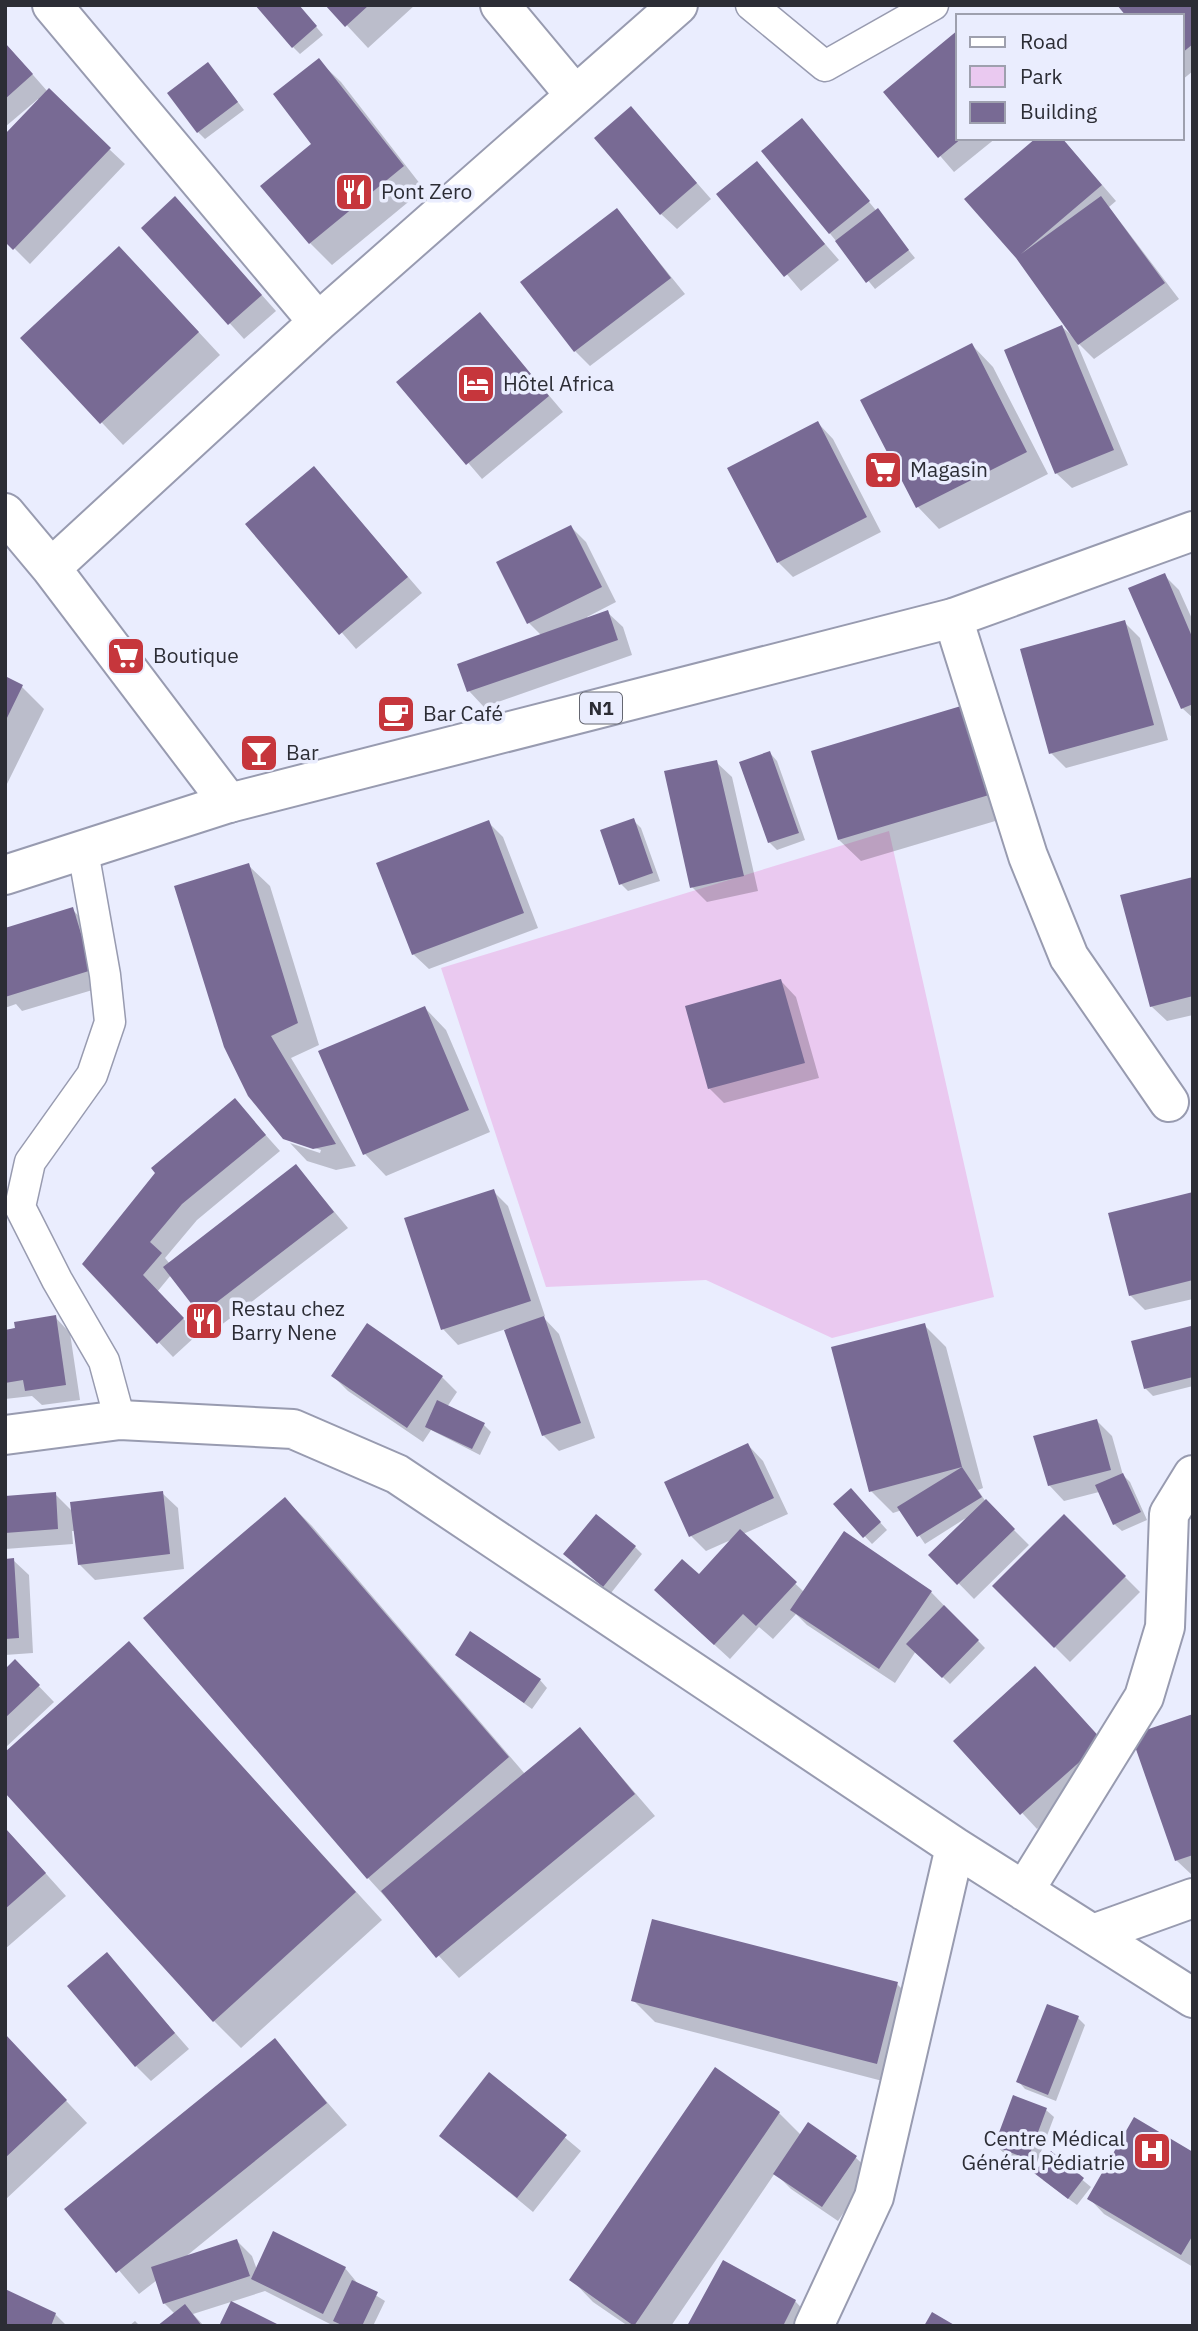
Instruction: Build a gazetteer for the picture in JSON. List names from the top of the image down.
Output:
{
  "streets": {
    "main road": ["N1"]
  },
  "places": {
    "restaurant": ["Pont Zero", "Restau chez Barry Nene"],
    "hotel": ["Hôtel Africa"],
    "supermarket": ["Magasin", "Boutique"],
    "cafe": ["Bar Café"],
    "bar": ["Bar"],
    "hospital": ["Centre Médical Général Pédiatrie"]
  },
  "legend": ["Road", "Park", "Building"]
}
